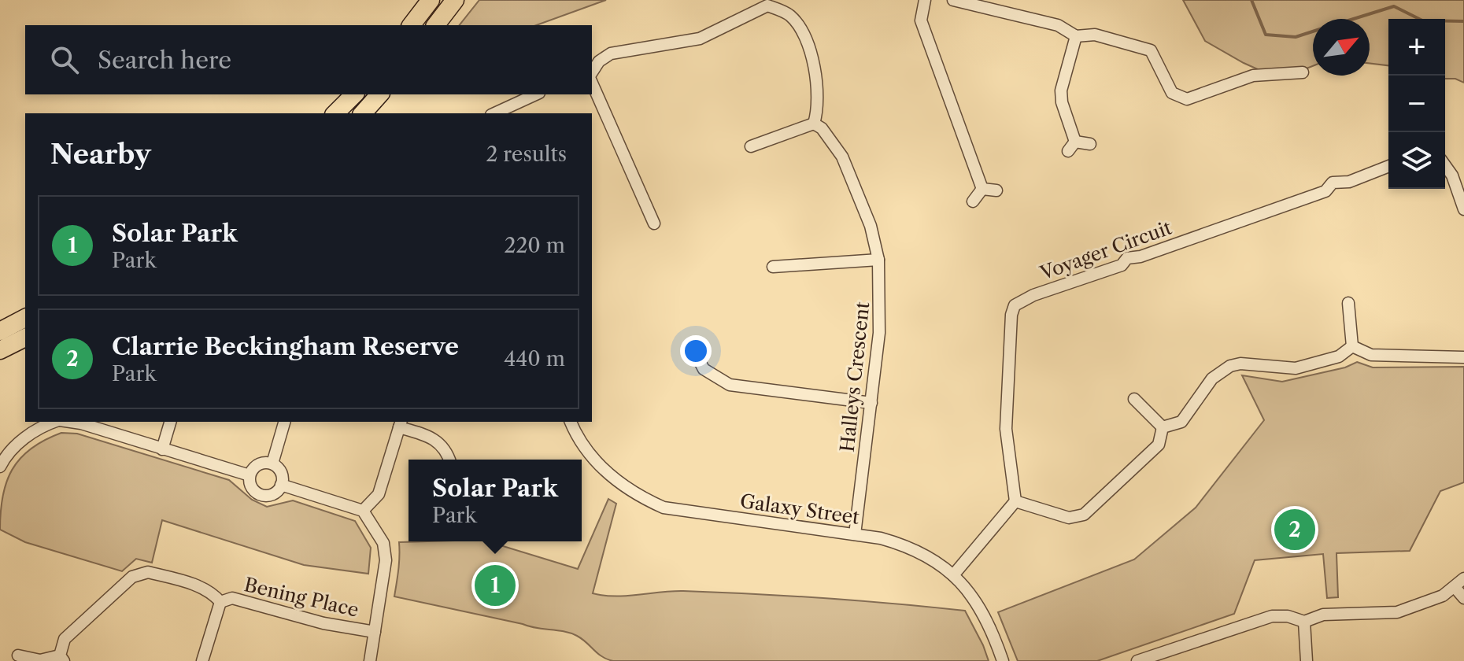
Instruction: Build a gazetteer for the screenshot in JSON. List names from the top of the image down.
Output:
{
  "streets": {
    "street": [
      "Voyager Circuit",
      "Halleys Crescent",
      "Galaxy Street",
      "Bening Place"
    ]
  },
  "crossings": [
    ["Halleys Crescent", "Galaxy Street"]
  ],
  "north": "top right",
  "page": {
    "map_buttons": ["+", "−"],
    "search": "Search here",
    "heading": ["Nearby", "2 results"],
    "list": [
      {
        "mark": "1",
        "name": "Solar Park",
        "note": "Park",
        "value": "220 m"
      },
      {
        "mark": "2",
        "name": "Clarrie Beckingham Reserve",
        "note": "Park",
        "value": "440 m"
      }
    ],
    "popup": ["Solar Park", "Park"],
    "pins": ["2", "1"]
  }
}
